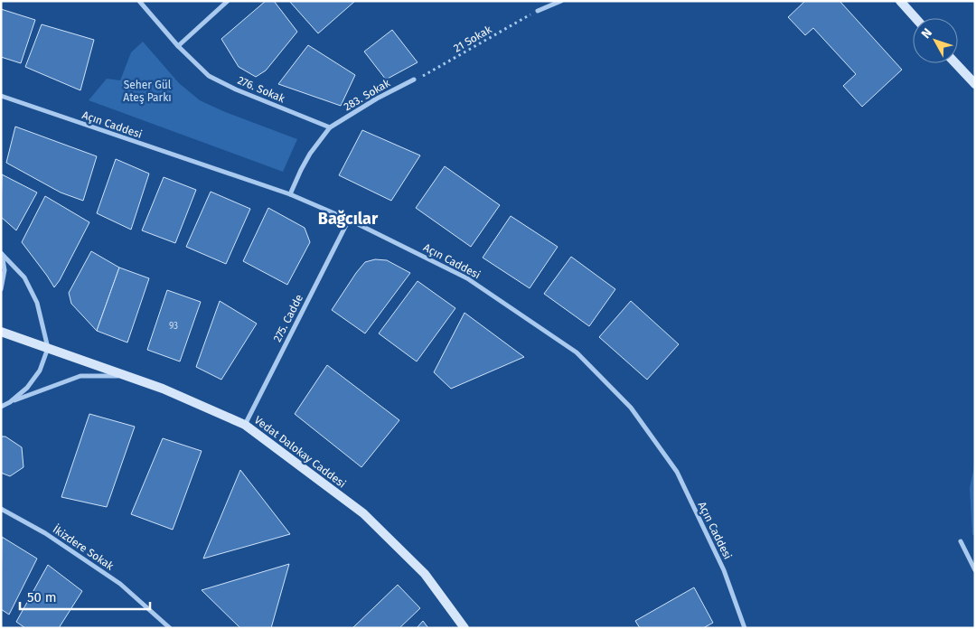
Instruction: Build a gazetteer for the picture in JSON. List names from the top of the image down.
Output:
{
  "streets": {
    "street": [
      "276. Sokak",
      "283. Sokak",
      "Açın Caddesi",
      "275. Cadde",
      "Vedat Dalokay Caddesi",
      "İkizdere Sokak"
    ],
    "path": ["21 Sokak"]
  },
  "crossings": [
    ["21 Sokak", "283. Sokak"],
    ["276. Sokak", "283. Sokak"],
    ["Açın Caddesi", "275. Cadde"],
    ["275. Cadde", "Vedat Dalokay Caddesi"]
  ],
  "districts": ["Bağcılar"],
  "parks": ["Seher Gül Ateş Parkı"],
  "house_numbers": ["93"],
  "scale_bar": "50 m",
  "north": "top left"
}
